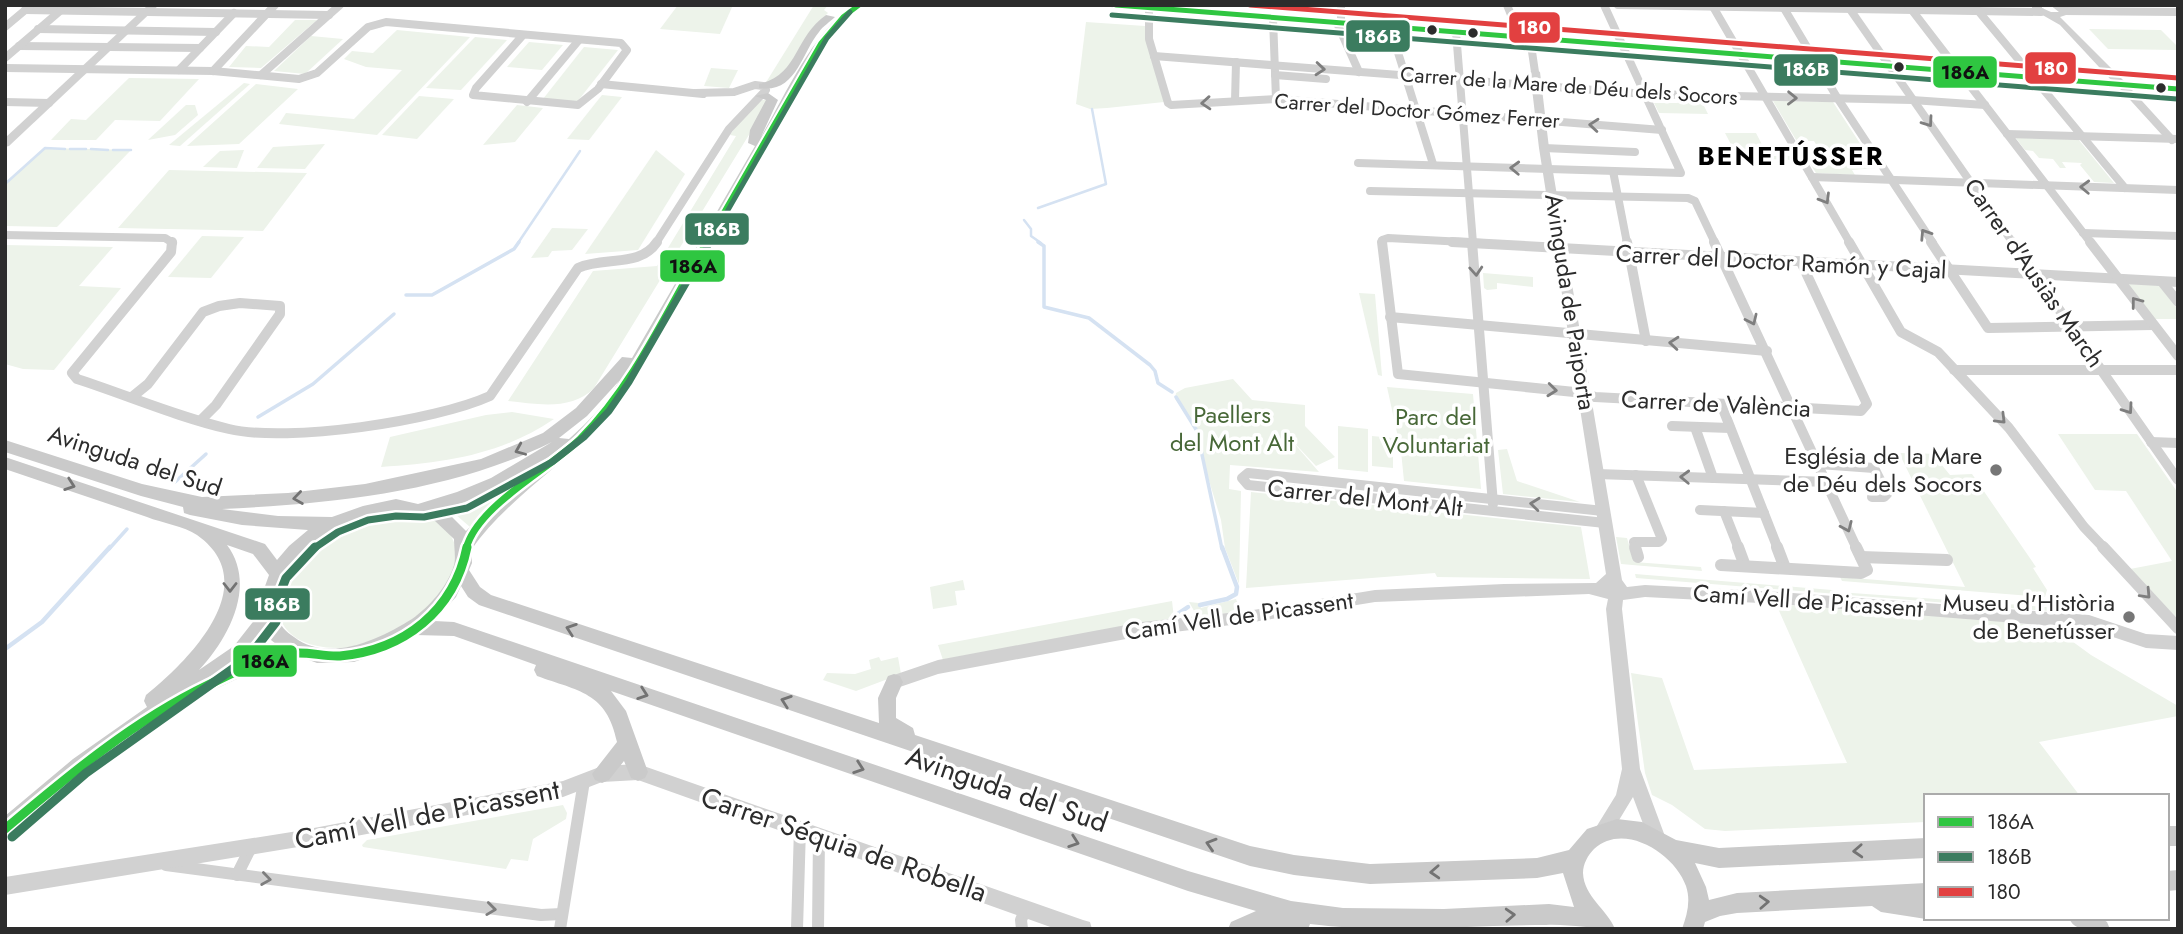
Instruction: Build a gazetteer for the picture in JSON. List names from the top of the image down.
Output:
{
  "streets": {
    "main road": ["Avinguda del Sud"],
    "street": [
      "Carrer de la Mare de Déu dels Socors",
      "Carrer del Doctor Gómez Ferrer",
      "Carrer del Doctor Ramón y Cajal",
      "Carrer d'Ausiàs March",
      "Avinguda de Paiporta",
      "Carrer de València",
      "Carrer del Mont Alt",
      "Camí Vell de Picassent",
      "Carrer Séquia de Robella"
    ]
  },
  "crossings": [
    ["Carrer de la Mare de Déu dels Socors", "Carrer del Doctor Gómez Ferrer"],
    ["Carrer de la Mare de Déu dels Socors", "Carrer d'Ausiàs March"],
    ["Carrer de la Mare de Déu dels Socors", "Avinguda de Paiporta"],
    ["Carrer del Doctor Gómez Ferrer", "Avinguda de Paiporta"],
    ["Carrer del Doctor Ramón y Cajal", "Carrer d'Ausiàs March"],
    ["Carrer del Doctor Ramón y Cajal", "Avinguda de Paiporta"],
    ["Carrer del Doctor Ramón y Cajal", "Carrer de València"],
    ["Avinguda de Paiporta", "Carrer de València"],
    ["Avinguda de Paiporta", "Carrer del Mont Alt"],
    ["Avinguda de Paiporta", "Camí Vell de Picassent"],
    ["Camí Vell de Picassent", "Carrer Séquia de Robella"]
  ],
  "districts": ["BENETÚSSER"],
  "parks": ["Paellers del Mont Alt", "Parc del Voluntariat"],
  "places": ["Església de la Mare de Déu dels Socors", "Museu d'Història de Benetússer"],
  "lines": ["transit line 186A", "transit line 180", "transit line 186B"],
  "legend": ["186A", "186B", "180"]
}
